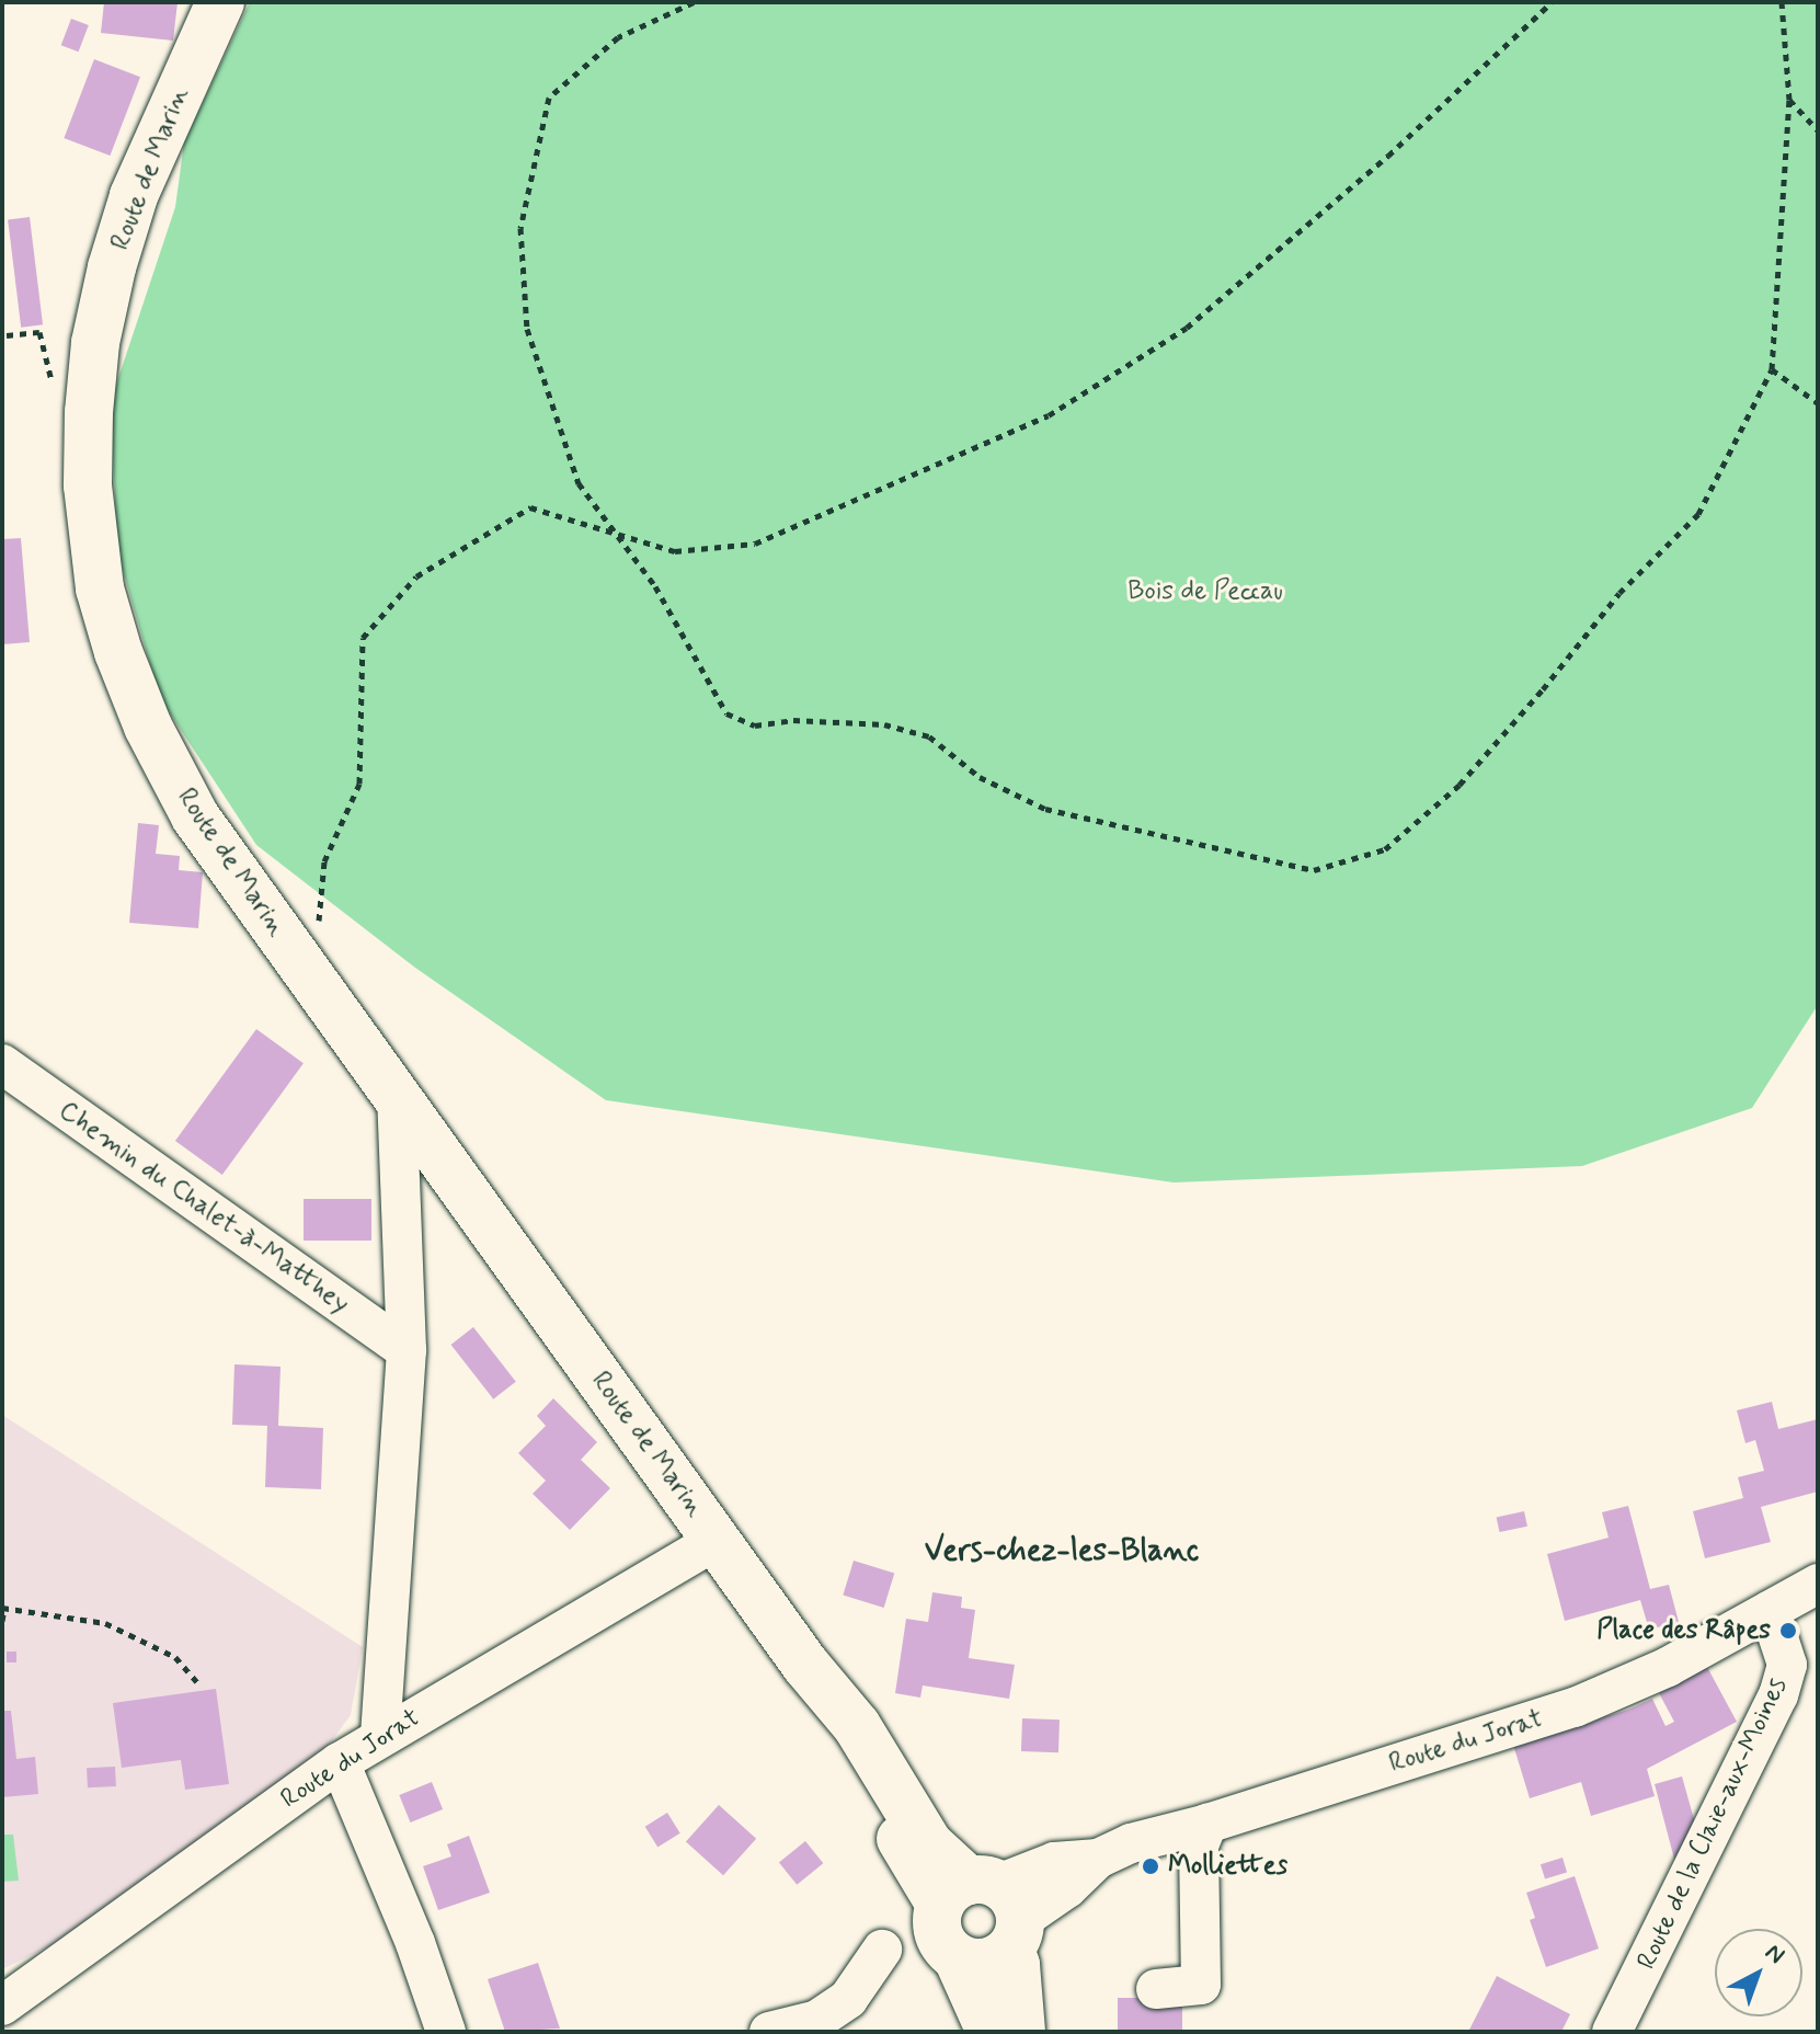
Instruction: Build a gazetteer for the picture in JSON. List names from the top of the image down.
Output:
{
  "streets": {
    "main road": ["Route de Marin"],
    "street": ["Chemin du Chalet-à-Matthey", "Route du Jorat", "Route de la Claie-aux-Moines"]
  },
  "crossings": [
    ["Route de Marin", "Route du Jorat"],
    ["Route du Jorat", "Route de la Claie-aux-Moines"]
  ],
  "districts": ["Vers-chez-les-Blanc"],
  "parks": ["Bois de Peccau"],
  "places": ["Place des Râpes", "Molliettes"],
  "north": "top right"
}
